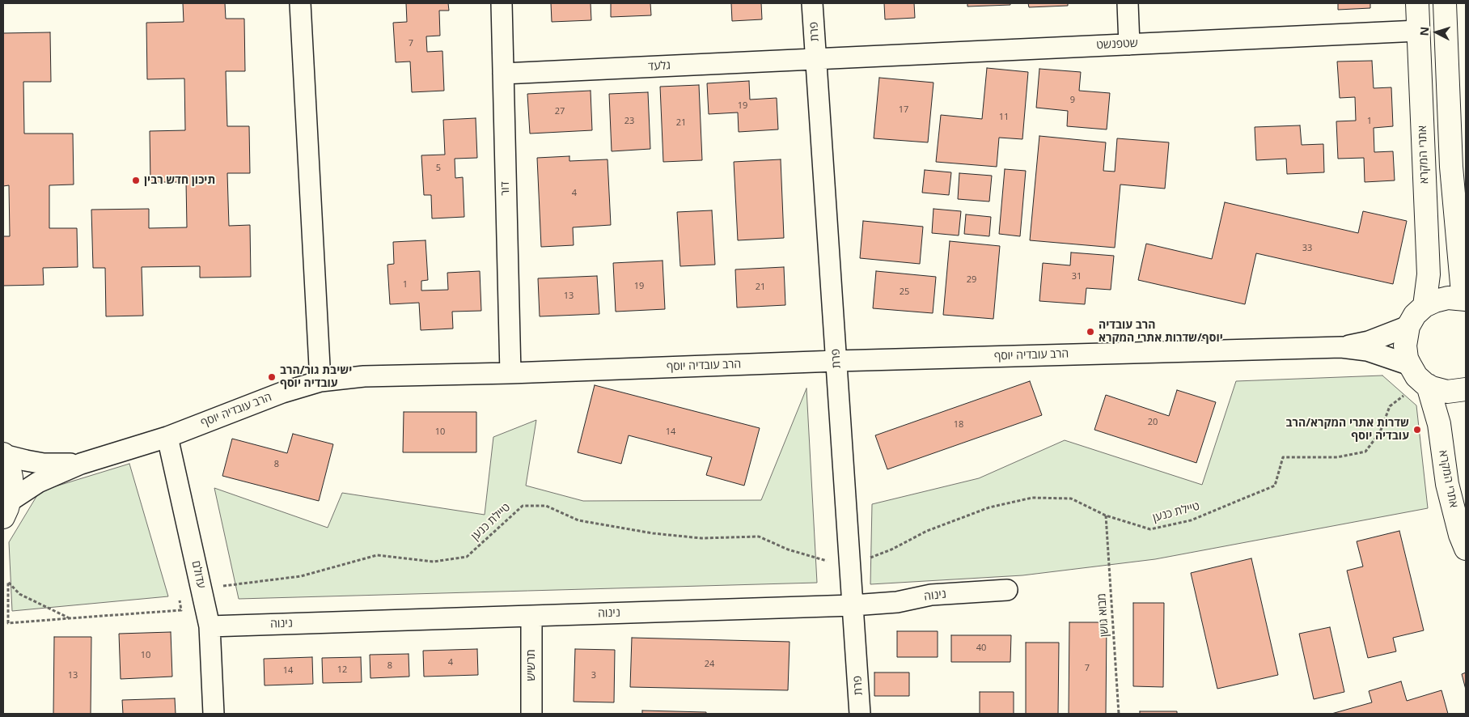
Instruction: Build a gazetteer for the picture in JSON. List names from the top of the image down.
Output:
{
  "streets": {
    "street": [
      "פרת",
      "שטפנשט",
      "גלעד",
      "אתרי המקרא",
      "דור",
      "הרב עובדיה יוסף",
      "עדולם",
      "נינוה",
      "תרשיש"
    ],
    "path": ["טיילת כנען", "מבוא גושן"]
  },
  "crossings": [
    ["פרת", "שטפנשט"],
    ["פרת", "גלעד"],
    ["פרת", "הרב עובדיה יוסף"],
    ["פרת", "נינוה"],
    ["שטפנשט", "גלעד"],
    ["שטפנשט", "אתרי המקרא"],
    ["גלעד", "דור"],
    ["אתרי המקרא", "הרב עובדיה יוסף"],
    ["אתרי המקרא", "טיילת כנען"],
    ["דור", "הרב עובדיה יוסף"],
    ["הרב עובדיה יוסף", "טיילת כנען"],
    ["הרב עובדיה יוסף", "עדולם"],
    ["טיילת כנען", "מבוא גושן"],
    ["עדולם", "נינוה"],
    ["נינוה", "תרשיש"]
  ],
  "places": [
    "תיכון חדש רבין",
    "הרב עובדיה יוסף/שדרות אתרי המקרא",
    "ישיבת גור/הרב עובדיה יוסף",
    "שדרות אתרי המקרא/הרב עובדיה יוסף"
  ],
  "house_numbers": [
    "7",
    "9",
    "19",
    "17",
    "27",
    "11",
    "23",
    "1",
    "21",
    "5",
    "4",
    "33",
    "31",
    "29",
    "1",
    "19",
    "21",
    "25",
    "13",
    "20",
    "18",
    "10",
    "14",
    "8",
    "40",
    "10",
    "4",
    "24",
    "8",
    "7",
    "12",
    "14",
    "13",
    "3"
  ],
  "north": "left"
}
